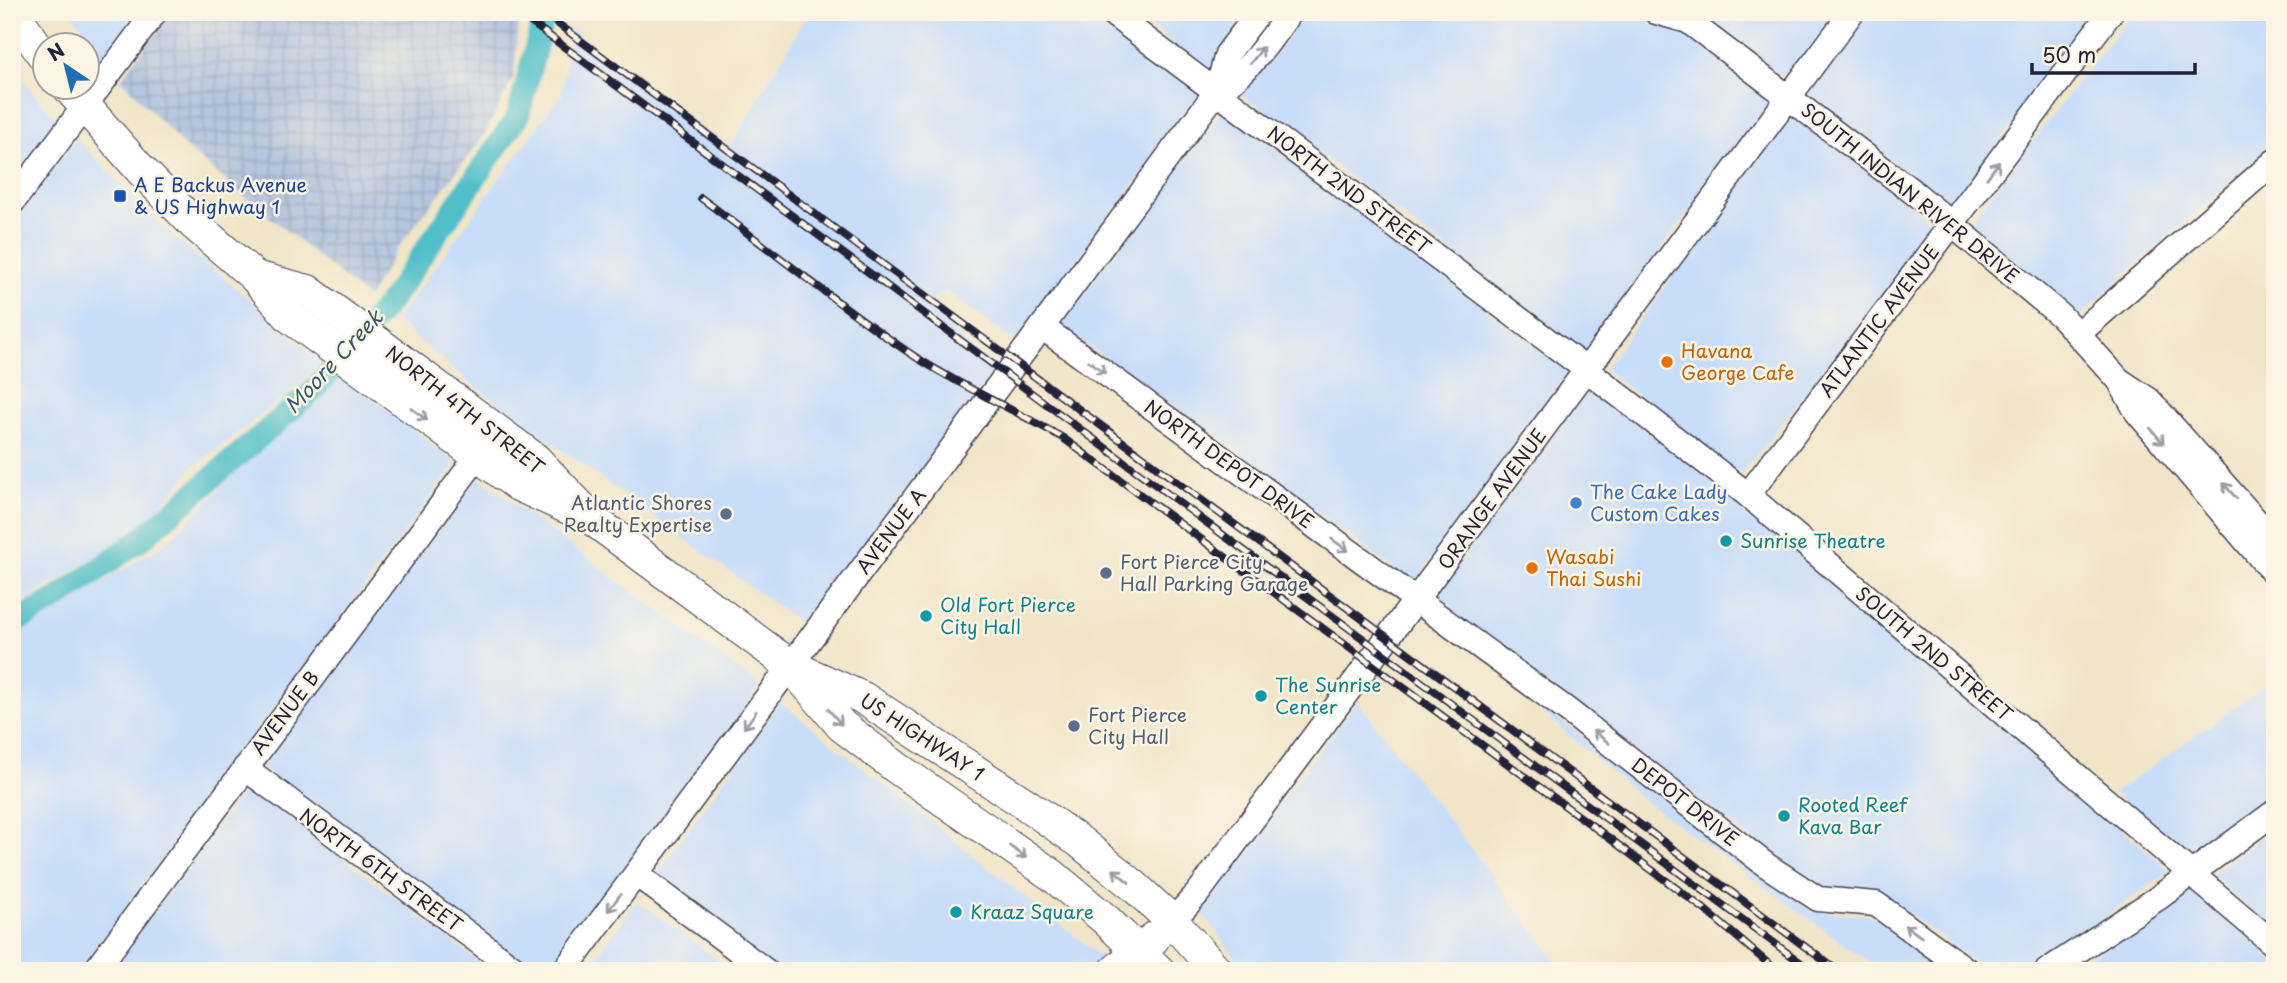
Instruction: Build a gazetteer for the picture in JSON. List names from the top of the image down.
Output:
{
  "streets": {
    "main road": ["NORTH 4TH STREET", "ORANGE AVENUE", "US HIGHWAY 1"],
    "street": [
      "NORTH 2ND STREET",
      "SOUTH INDIAN RIVER DRIVE",
      "ATLANTIC AVENUE",
      "NORTH DEPOT DRIVE",
      "AVENUE A",
      "SOUTH 2ND STREET",
      "AVENUE B",
      "DEPOT DRIVE",
      "NORTH 6TH STREET"
    ]
  },
  "crossings": [
    ["NORTH 2ND STREET", "ORANGE AVENUE"],
    ["NORTH 2ND STREET", "AVENUE A"],
    ["NORTH 2ND STREET", "SOUTH 2ND STREET"],
    ["SOUTH INDIAN RIVER DRIVE", "ATLANTIC AVENUE"],
    ["SOUTH INDIAN RIVER DRIVE", "ORANGE AVENUE"],
    ["ATLANTIC AVENUE", "SOUTH 2ND STREET"],
    ["NORTH 4TH STREET", "AVENUE A"],
    ["NORTH 4TH STREET", "AVENUE B"],
    ["NORTH 4TH STREET", "US HIGHWAY 1"],
    ["NORTH DEPOT DRIVE", "ORANGE AVENUE"],
    ["NORTH DEPOT DRIVE", "AVENUE A"],
    ["NORTH DEPOT DRIVE", "DEPOT DRIVE"],
    ["ORANGE AVENUE", "SOUTH 2ND STREET"],
    ["ORANGE AVENUE", "US HIGHWAY 1"],
    ["ORANGE AVENUE", "DEPOT DRIVE"],
    ["AVENUE A", "US HIGHWAY 1"],
    ["AVENUE B", "NORTH 6TH STREET"]
  ],
  "one_way": ["NORTH DEPOT DRIVE", "DEPOT DRIVE"],
  "water": ["Moore Creek"],
  "places": {
    "transit": ["A E Backus Avenue & US Highway 1"],
    "other": [
      "Havana George Cafe",
      "The Cake Lady Custom Cakes",
      "Atlantic Shores Realty Expertise",
      "Sunrise Theatre",
      "Wasabi Thai Sushi",
      "Fort Pierce City Hall Parking Garage",
      "Old Fort Pierce City Hall",
      "The Sunrise Center",
      "Fort Pierce City Hall",
      "Rooted Reef Kava Bar",
      "Kraaz Square"
    ]
  },
  "scale_bar": "50 m",
  "north": "top left"
}
